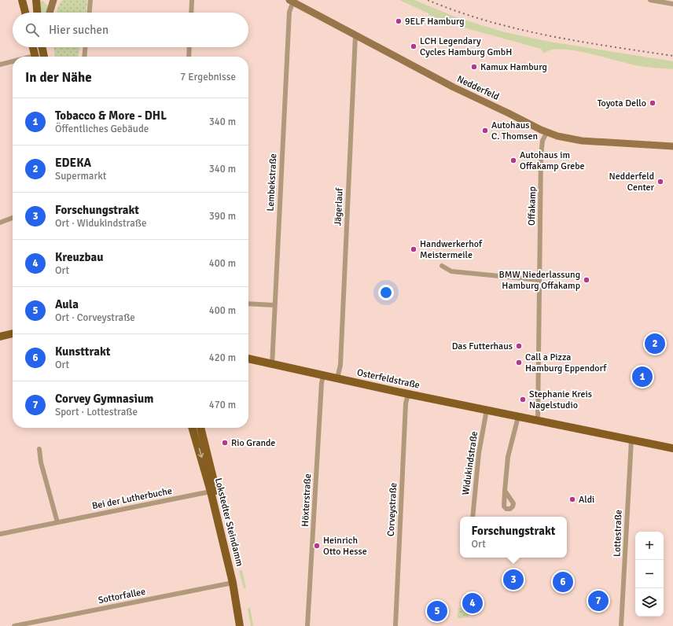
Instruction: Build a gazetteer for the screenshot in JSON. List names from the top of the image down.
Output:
{
  "streets": {
    "main road": ["Nedderfeld", "Osterfeldstraße", "Lokstedter Steindamm"],
    "street": [
      "Lembekstraße",
      "Offakamp",
      "Jägerlauf",
      "Widukindstraße",
      "Bei der Lutherbuche",
      "Höxterstraße",
      "Corveystraße",
      "Lottestraße",
      "Sottorfallee"
    ]
  },
  "crossings": [
    ["Nedderfeld", "Lembekstraße"],
    ["Nedderfeld", "Offakamp"],
    ["Nedderfeld", "Jägerlauf"],
    ["Lembekstraße", "Osterfeldstraße"],
    ["Offakamp", "Osterfeldstraße"],
    ["Jägerlauf", "Osterfeldstraße"],
    ["Osterfeldstraße", "Widukindstraße"],
    ["Osterfeldstraße", "Höxterstraße"],
    ["Osterfeldstraße", "Corveystraße"],
    ["Osterfeldstraße", "Lottestraße"],
    ["Bei der Lutherbuche", "Lokstedter Steindamm"],
    ["Lokstedter Steindamm", "Sottorfallee"]
  ],
  "places": [
    "9ELF Hamburg",
    "LCH Legendary Cycles Hamburg GmbH",
    "Kamux Hamburg",
    "Toyota Dello",
    "Autohaus C. Thomsen",
    "Autohaus im Offakamp Grebe",
    "Nedderfeld Center",
    "Handwerkerhof Meistermeile",
    "BMW Niederlassung Hamburg Offakamp",
    "Das Futterhaus",
    "Call a Pizza Hamburg Eppendorf",
    "Stephanie Kreis Nagelstudio",
    "Rio Grande",
    "Aldi",
    "Heinrich Otto Hesse"
  ],
  "page": {
    "search": "Hier suchen",
    "heading": ["In der Nähe", "7 Ergebnisse"],
    "list": [
      {
        "mark": "1",
        "name": "Tobacco & More - DHL",
        "note": "Öffentliches Gebäude",
        "value": "340 m"
      },
      {
        "mark": "2",
        "name": "EDEKA",
        "note": "Supermarkt",
        "value": "340 m"
      },
      {
        "mark": "3",
        "name": "Forschungstrakt",
        "note": "Ort · Widukindstraße",
        "value": "390 m"
      },
      {
        "mark": "4",
        "name": "Kreuzbau",
        "note": "Ort",
        "value": "400 m"
      },
      {
        "mark": "5",
        "name": "Aula",
        "note": "Ort · Corveystraße",
        "value": "400 m"
      },
      {
        "mark": "6",
        "name": "Kunsttrakt",
        "note": "Ort",
        "value": "420 m"
      },
      {
        "mark": "7",
        "name": "Corvey Gymnasium",
        "note": "Sport · Lottestraße",
        "value": "470 m"
      }
    ],
    "pins": [
      "2",
      "1",
      "3",
      "6",
      "7",
      "4",
      "5"
    ],
    "popup": ["Forschungstrakt", "Ort"],
    "map_buttons": ["+", "−"]
  }
}
